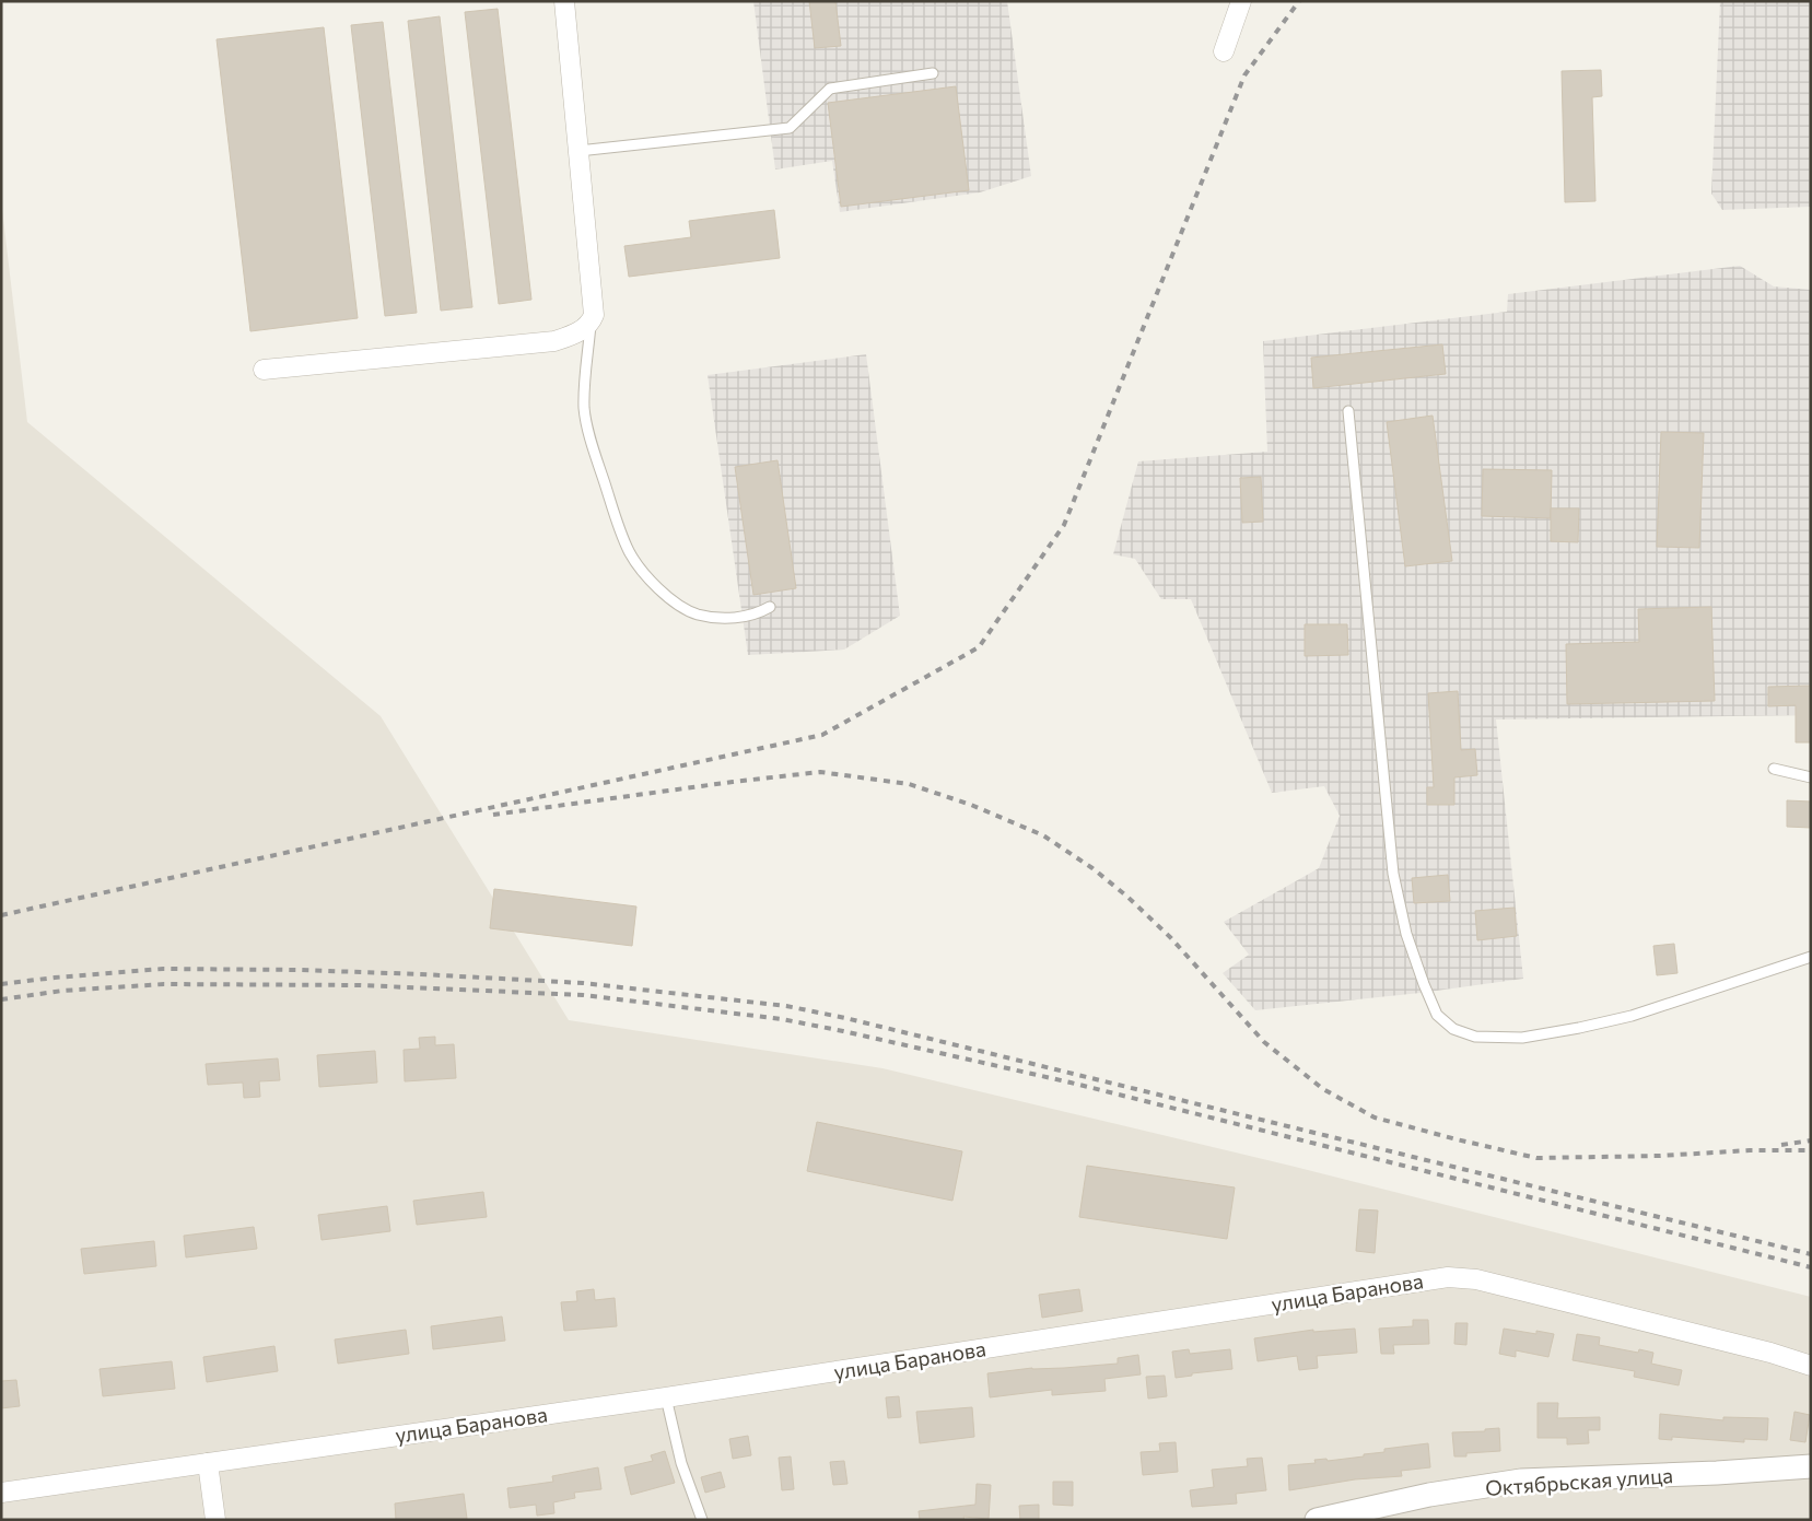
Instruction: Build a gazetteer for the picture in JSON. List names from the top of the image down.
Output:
{
  "streets": {
    "street": ["улица Баранова", "Октябрьская улица"]
  }
}
